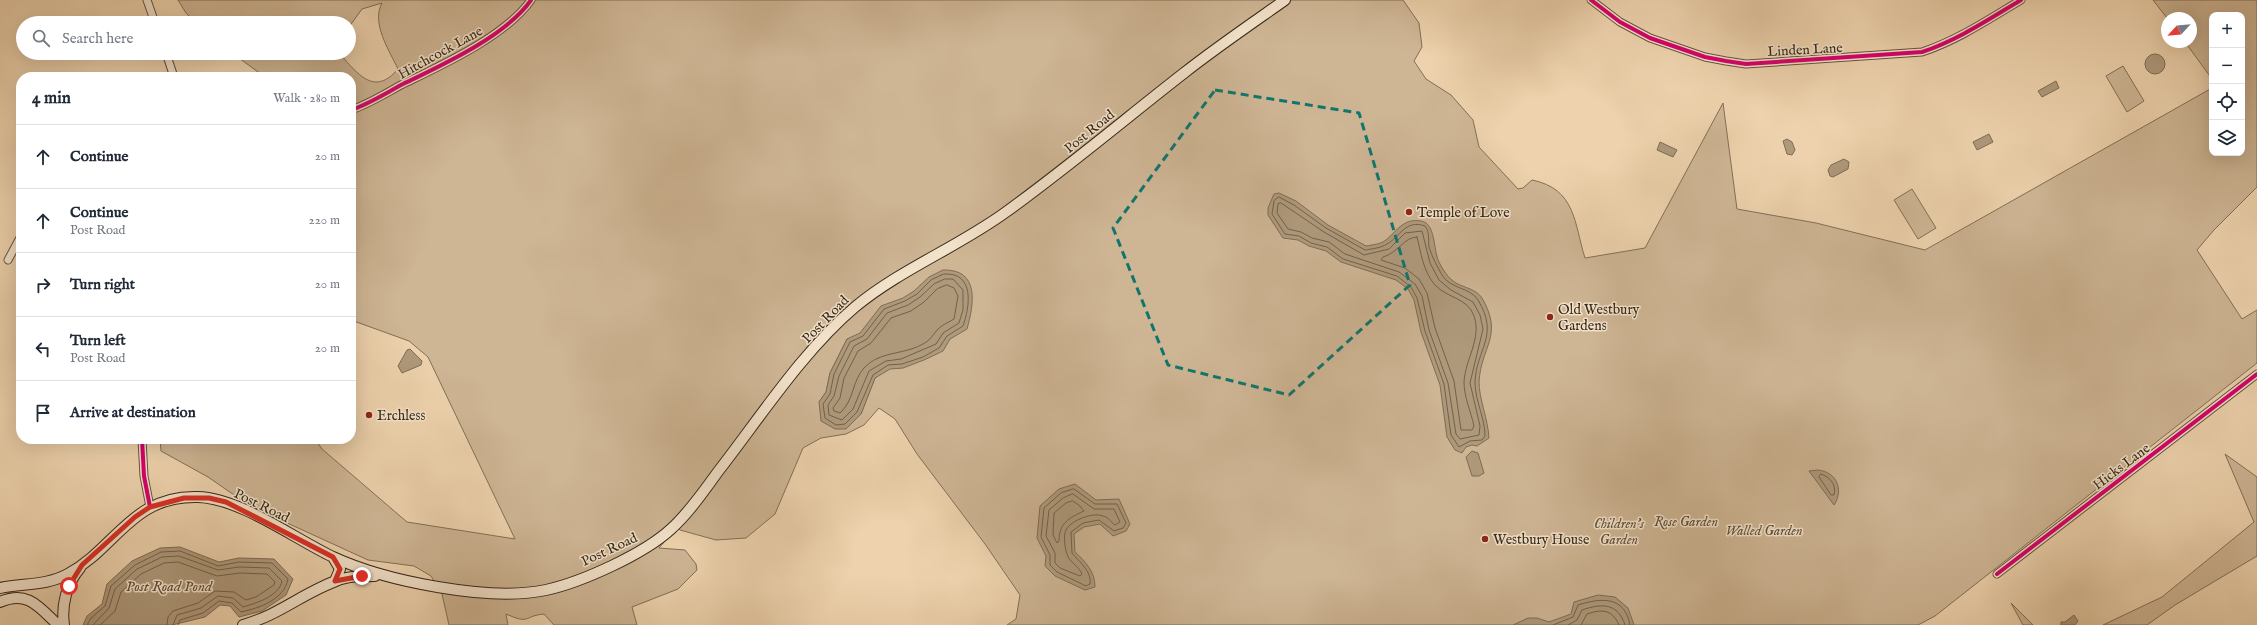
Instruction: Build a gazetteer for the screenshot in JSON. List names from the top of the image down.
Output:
{
  "streets": {
    "main road": ["Post Road"],
    "street": ["Linden Lane", "Hitchcock Lane", "Hicks Lane"]
  },
  "water": ["Post Road Pond"],
  "parks": ["Rose Garden", "Children's Garden", "Walled Garden"],
  "places": [
    "Temple of Love",
    "Old Westbury Gardens",
    "Erchless",
    "Westbury House"
  ],
  "north": "bottom left",
  "page": {
    "map_buttons": ["+", "−"],
    "search": "Search here",
    "heading": ["4 min", "Walk · 280 m"],
    "list": [
      ["Continue", "20 m"],
      ["Continue", "Post Road", "220 m"],
      ["Turn right", "20 m"],
      ["Turn left", "Post Road", "20 m"],
      "Arrive at destination"
    ]
  }
}
